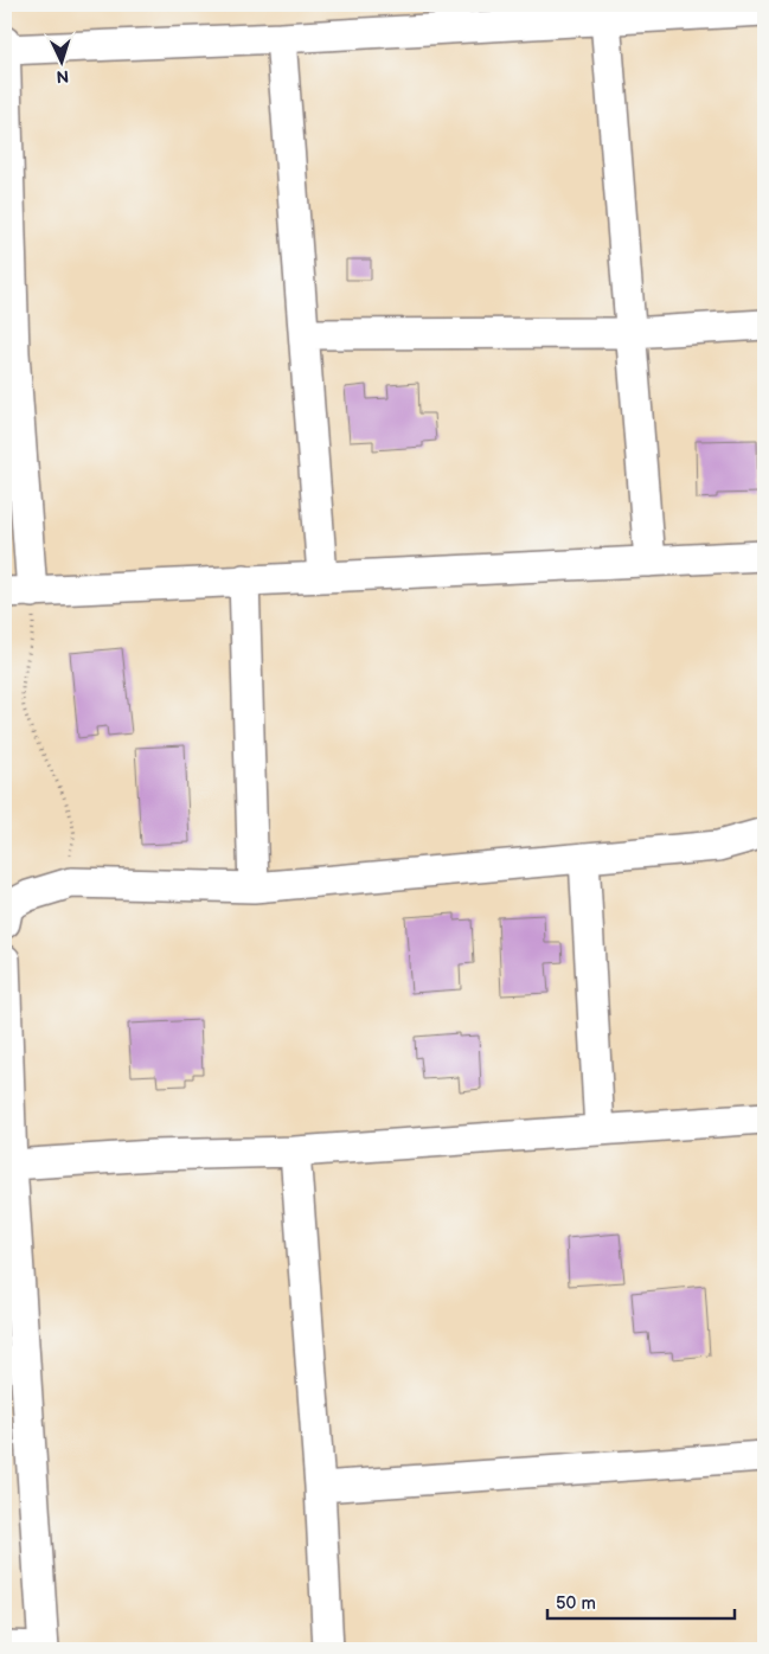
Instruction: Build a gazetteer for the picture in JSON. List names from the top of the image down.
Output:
{
  "scale_bar": "50 m",
  "north": "bottom"
}
